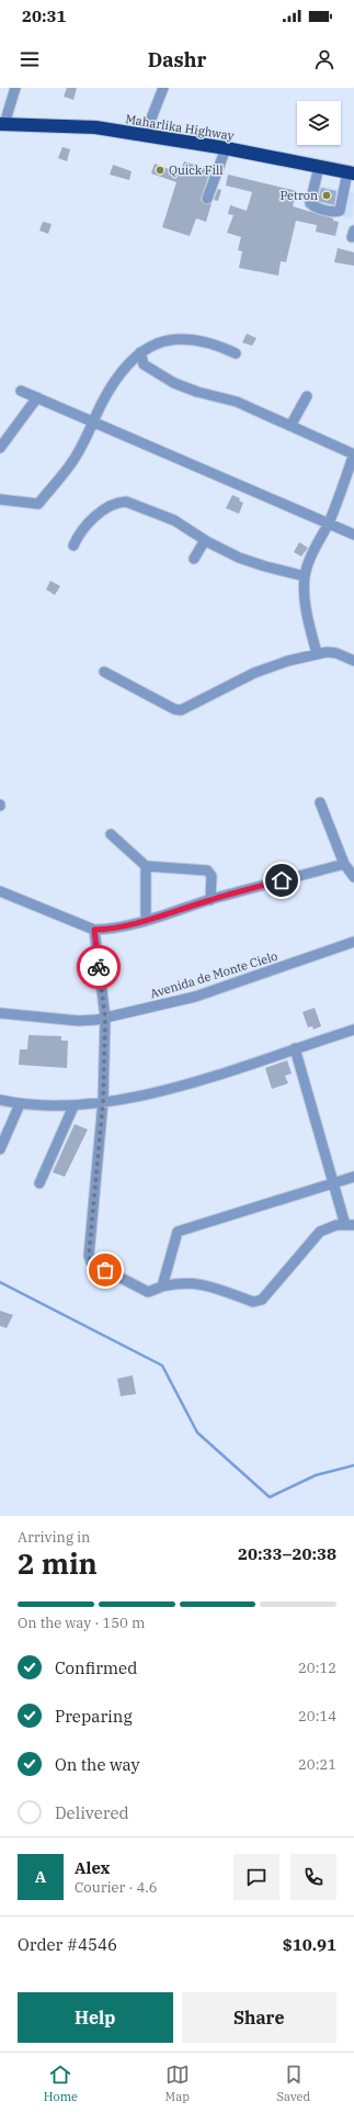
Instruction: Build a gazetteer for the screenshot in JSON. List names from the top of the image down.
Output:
{
  "streets": {
    "highway": ["Maharlika Highway"],
    "street": ["Avenida de Monte Cielo"]
  },
  "places": ["Quick Fill", "Petron"],
  "page": {
    "status": "20:31",
    "header": "Dashr",
    "heading": ["2 min", "Arriving in", "20:33–20:38"],
    "panel": [
      "Alex",
      "Courier · 4.6",
      "Order #4546",
      "$10.91"
    ],
    "bar": "On the way · 150 m",
    "list": [
      ["Confirmed", "20:12"],
      ["Preparing", "20:14"],
      ["On the way", "20:21"],
      "Delivered"
    ],
    "round": "A",
    "buttons": ["Help", "Share"],
    "tabs": ["Home", "Map", "Saved"]
  }
}
